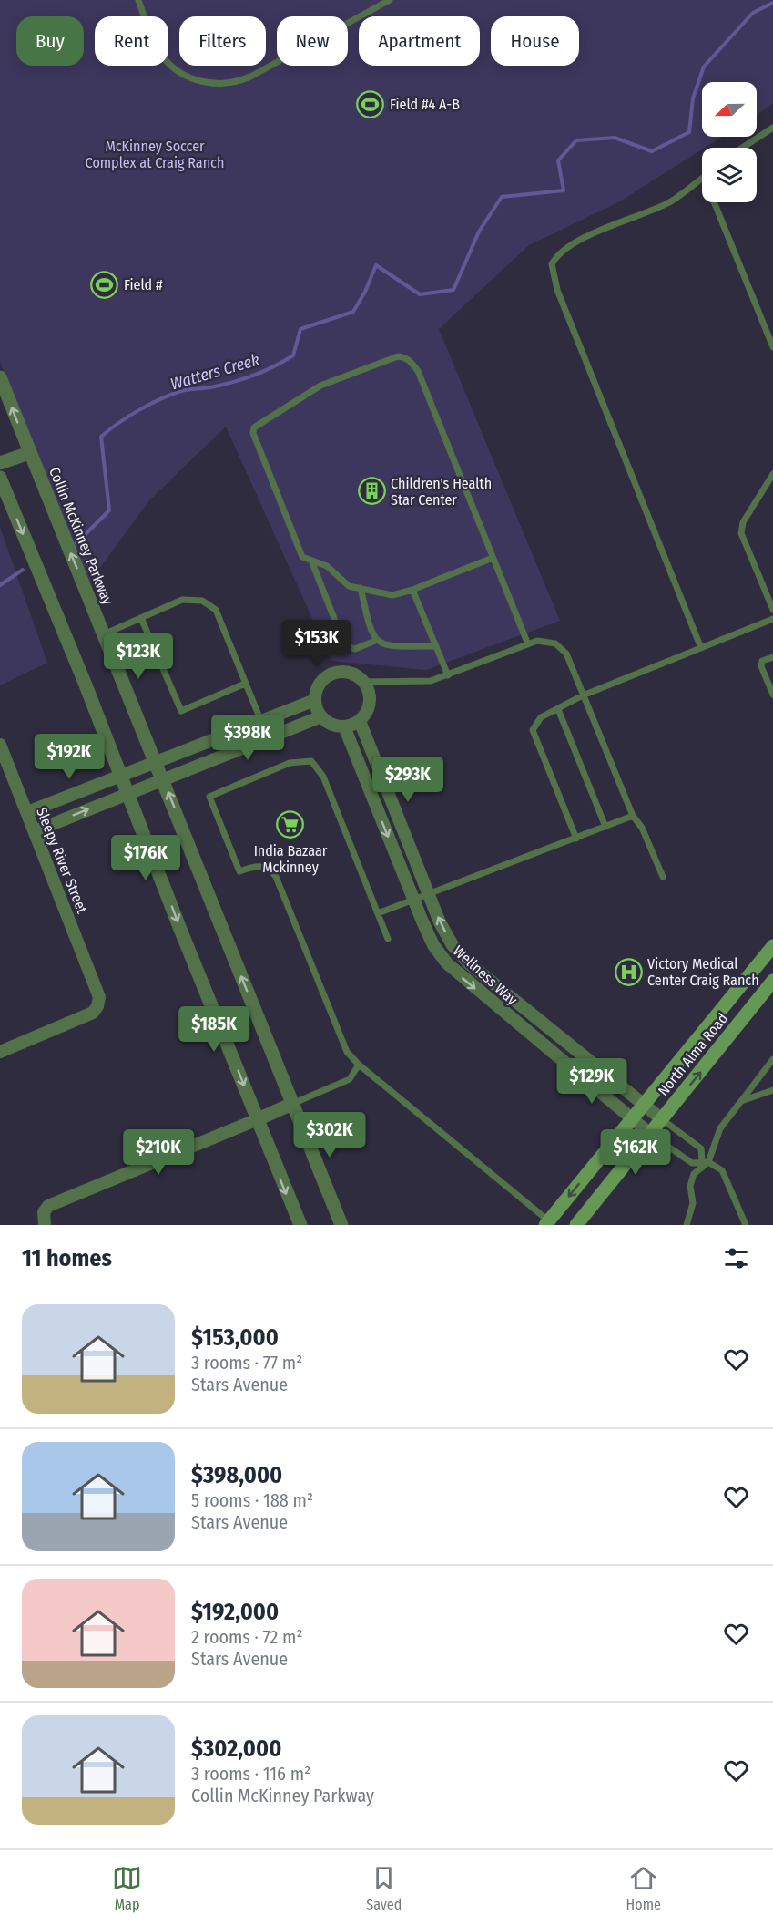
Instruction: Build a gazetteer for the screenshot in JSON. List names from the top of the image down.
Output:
{
  "streets": {
    "main road": ["North Alma Road"],
    "street": ["Collin McKinney Parkway", "Sleepy River Street", "Wellness Way"]
  },
  "crossings": [
    ["Wellness Way", "North Alma Road"]
  ],
  "water": ["Watters Creek"],
  "parks": ["McKinney Soccer Complex at Craig Ranch"],
  "places": {
    "sports": ["Field #4 A-B", "Field #"],
    "building": ["Children's Health Star Center"],
    "supermarket": ["India Bazaar Mckinney"],
    "hospital": ["Victory Medical Center Craig Ranch"]
  },
  "north": "left",
  "page": {
    "chip": [
      "Buy",
      "Rent",
      "Filters",
      "New",
      "Apartment",
      "House"
    ],
    "price": [
      "$153K",
      "$123K",
      "$398K",
      "$192K",
      "$293K",
      "$176K",
      "$185K",
      "$129K",
      "$302K",
      "$210K",
      "$162K"
    ],
    "heading": "11 homes",
    "list": [
      {
        "name": "$153,000",
        "note": "3 rooms · 77 m² · Stars Avenue"
      },
      {
        "name": "$398,000",
        "note": "5 rooms · 188 m² · Stars Avenue"
      },
      {
        "name": "$192,000",
        "note": "2 rooms · 72 m² · Stars Avenue"
      },
      {
        "name": "$302,000",
        "note": "3 rooms · 116 m² · Collin McKinney Parkway"
      }
    ],
    "tabs": ["Map", "Saved", "Home"]
  }
}
